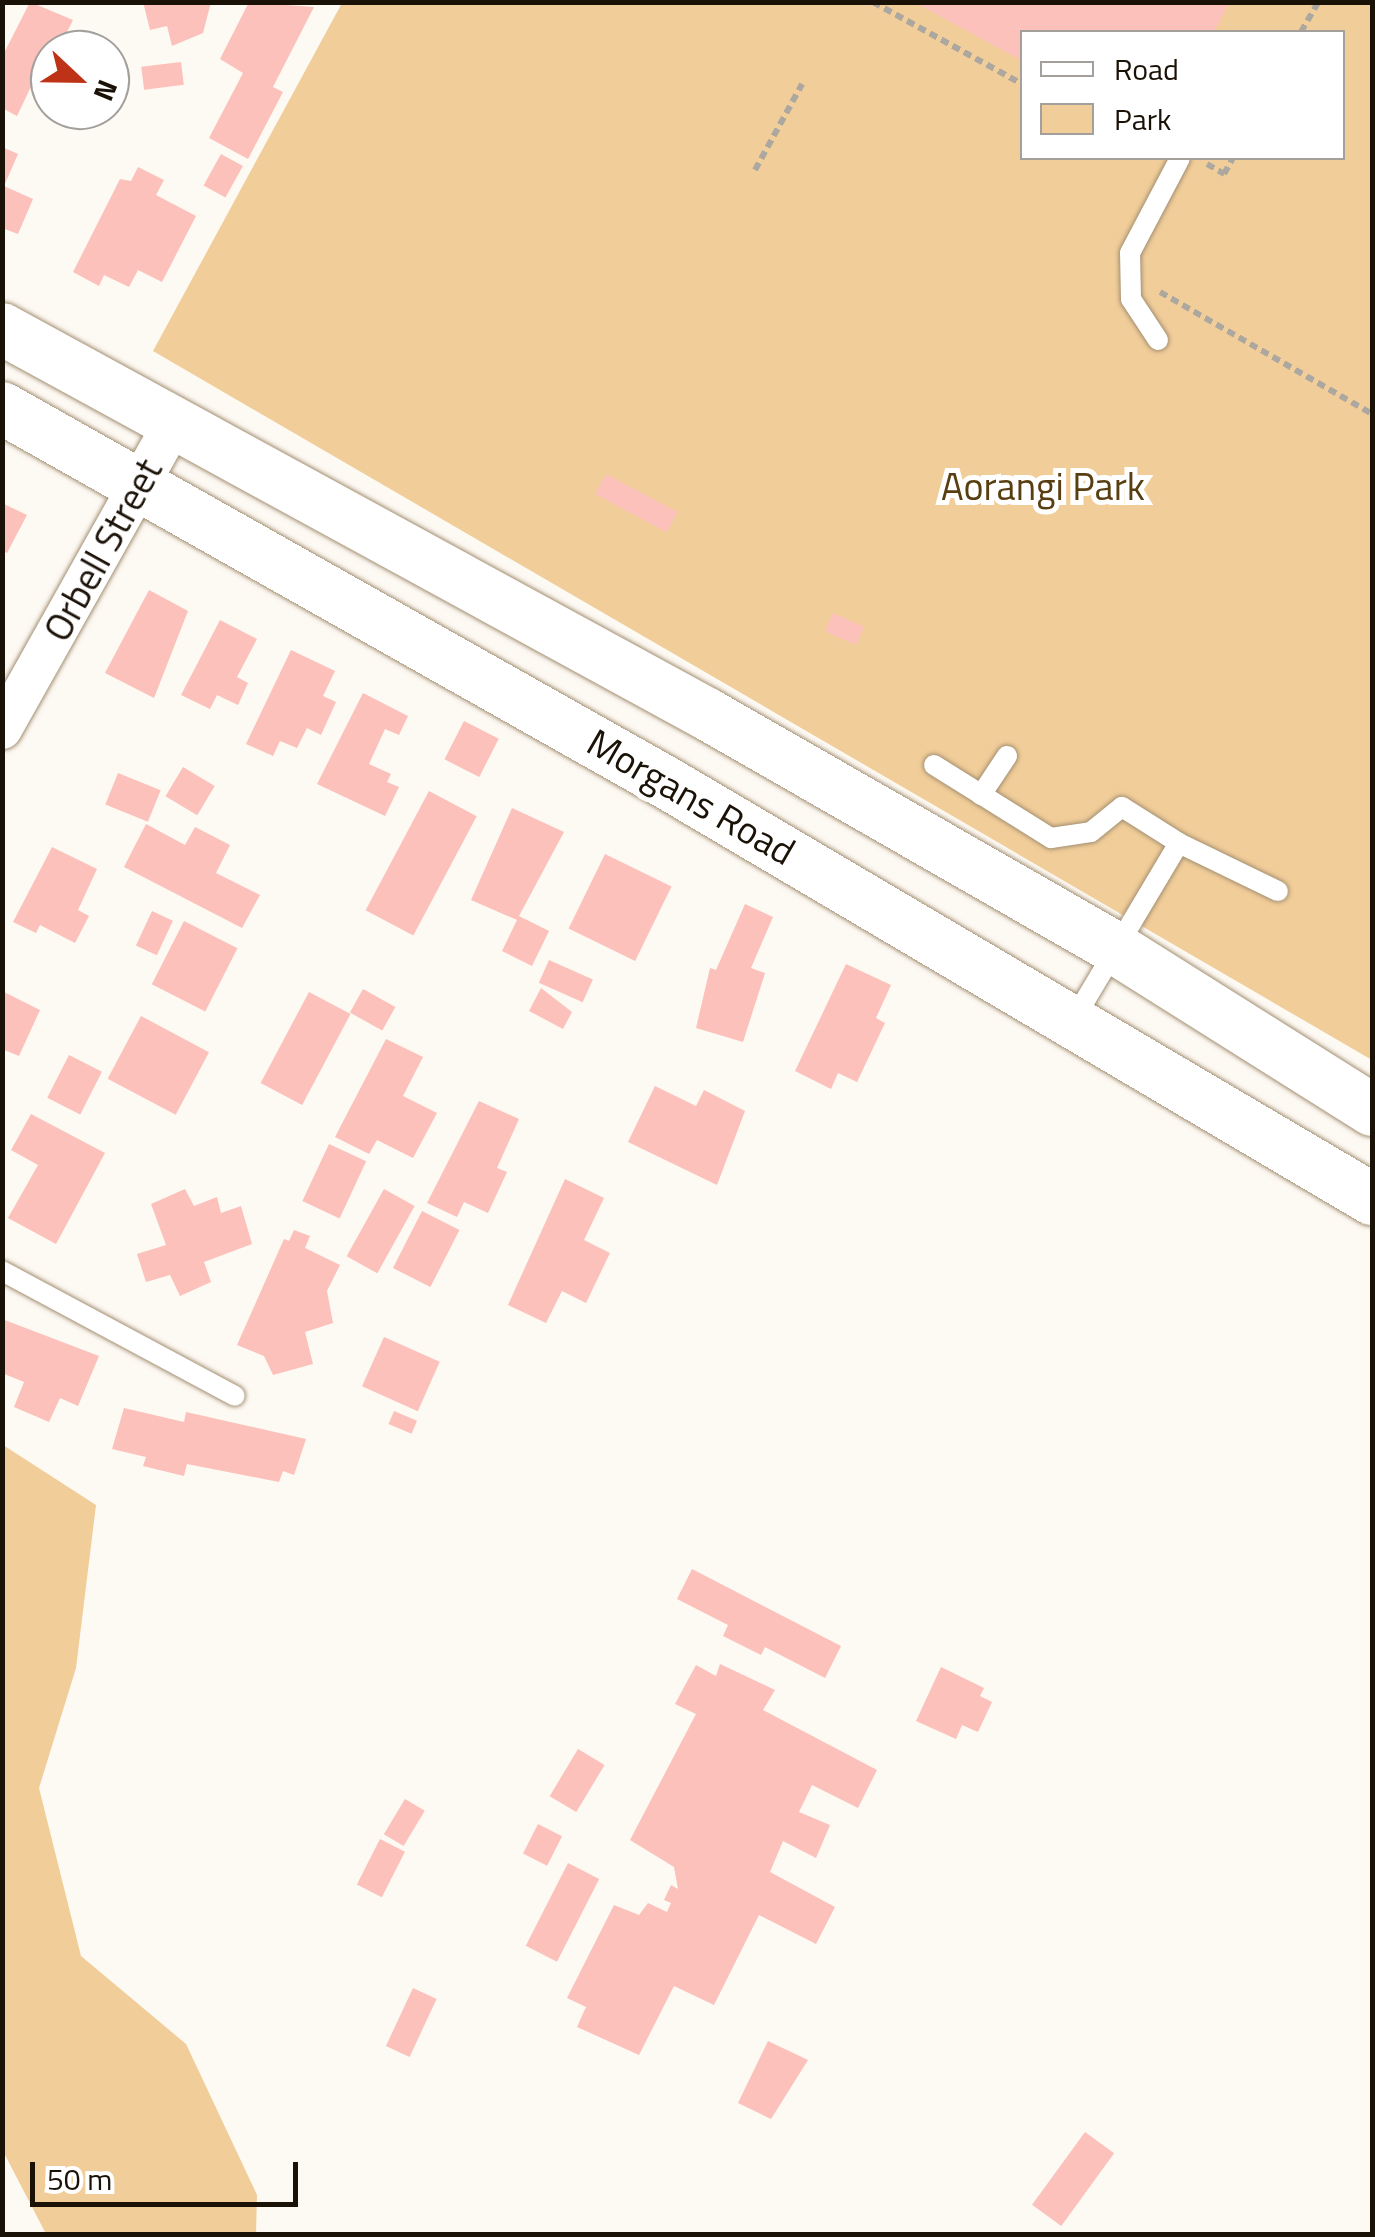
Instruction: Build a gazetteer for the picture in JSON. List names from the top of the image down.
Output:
{
  "streets": {
    "street": ["Orbell Street", "Morgans Road"]
  },
  "crossings": [
    ["Orbell Street", "Morgans Road"]
  ],
  "parks": ["Aorangi Park"],
  "legend": ["Road", "Park"],
  "scale_bar": "50 m",
  "north": "right"
}
